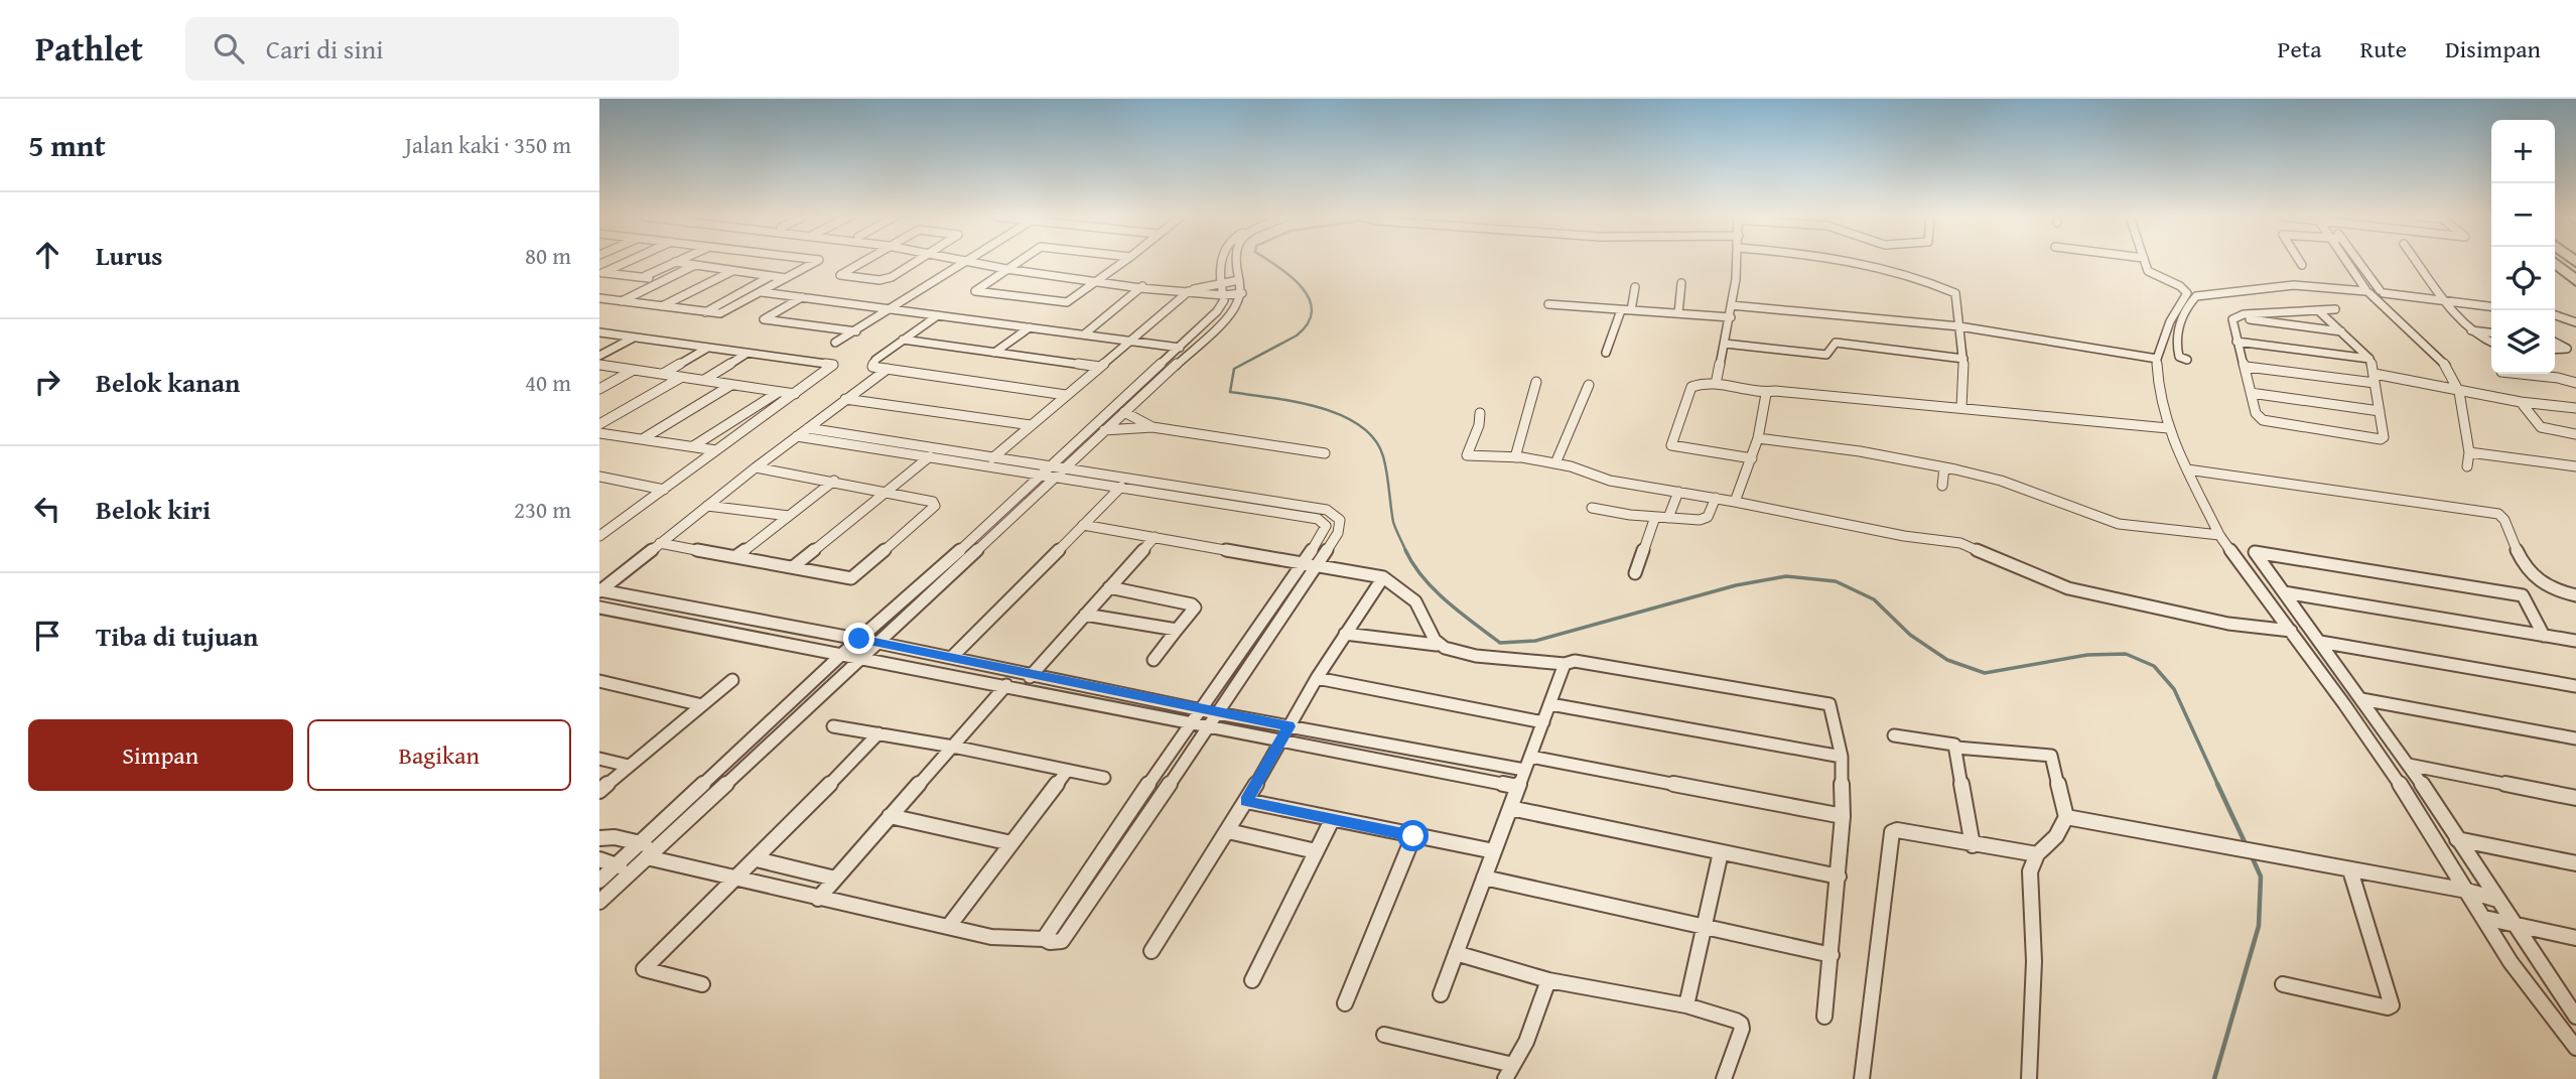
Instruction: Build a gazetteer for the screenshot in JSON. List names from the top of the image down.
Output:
{
  "page": {
    "header": "Pathlet",
    "search": "Cari di sini",
    "nav": ["Peta", "Rute", "Disimpan"],
    "heading": ["5 mnt", "Jalan kaki · 350 m"],
    "map_buttons": ["+", "−"],
    "list": [
      ["Lurus", "80 m"],
      ["Belok kanan", "40 m"],
      ["Belok kiri", "230 m"],
      "Tiba di tujuan"
    ],
    "buttons": ["Simpan", "Bagikan"]
  }
}
